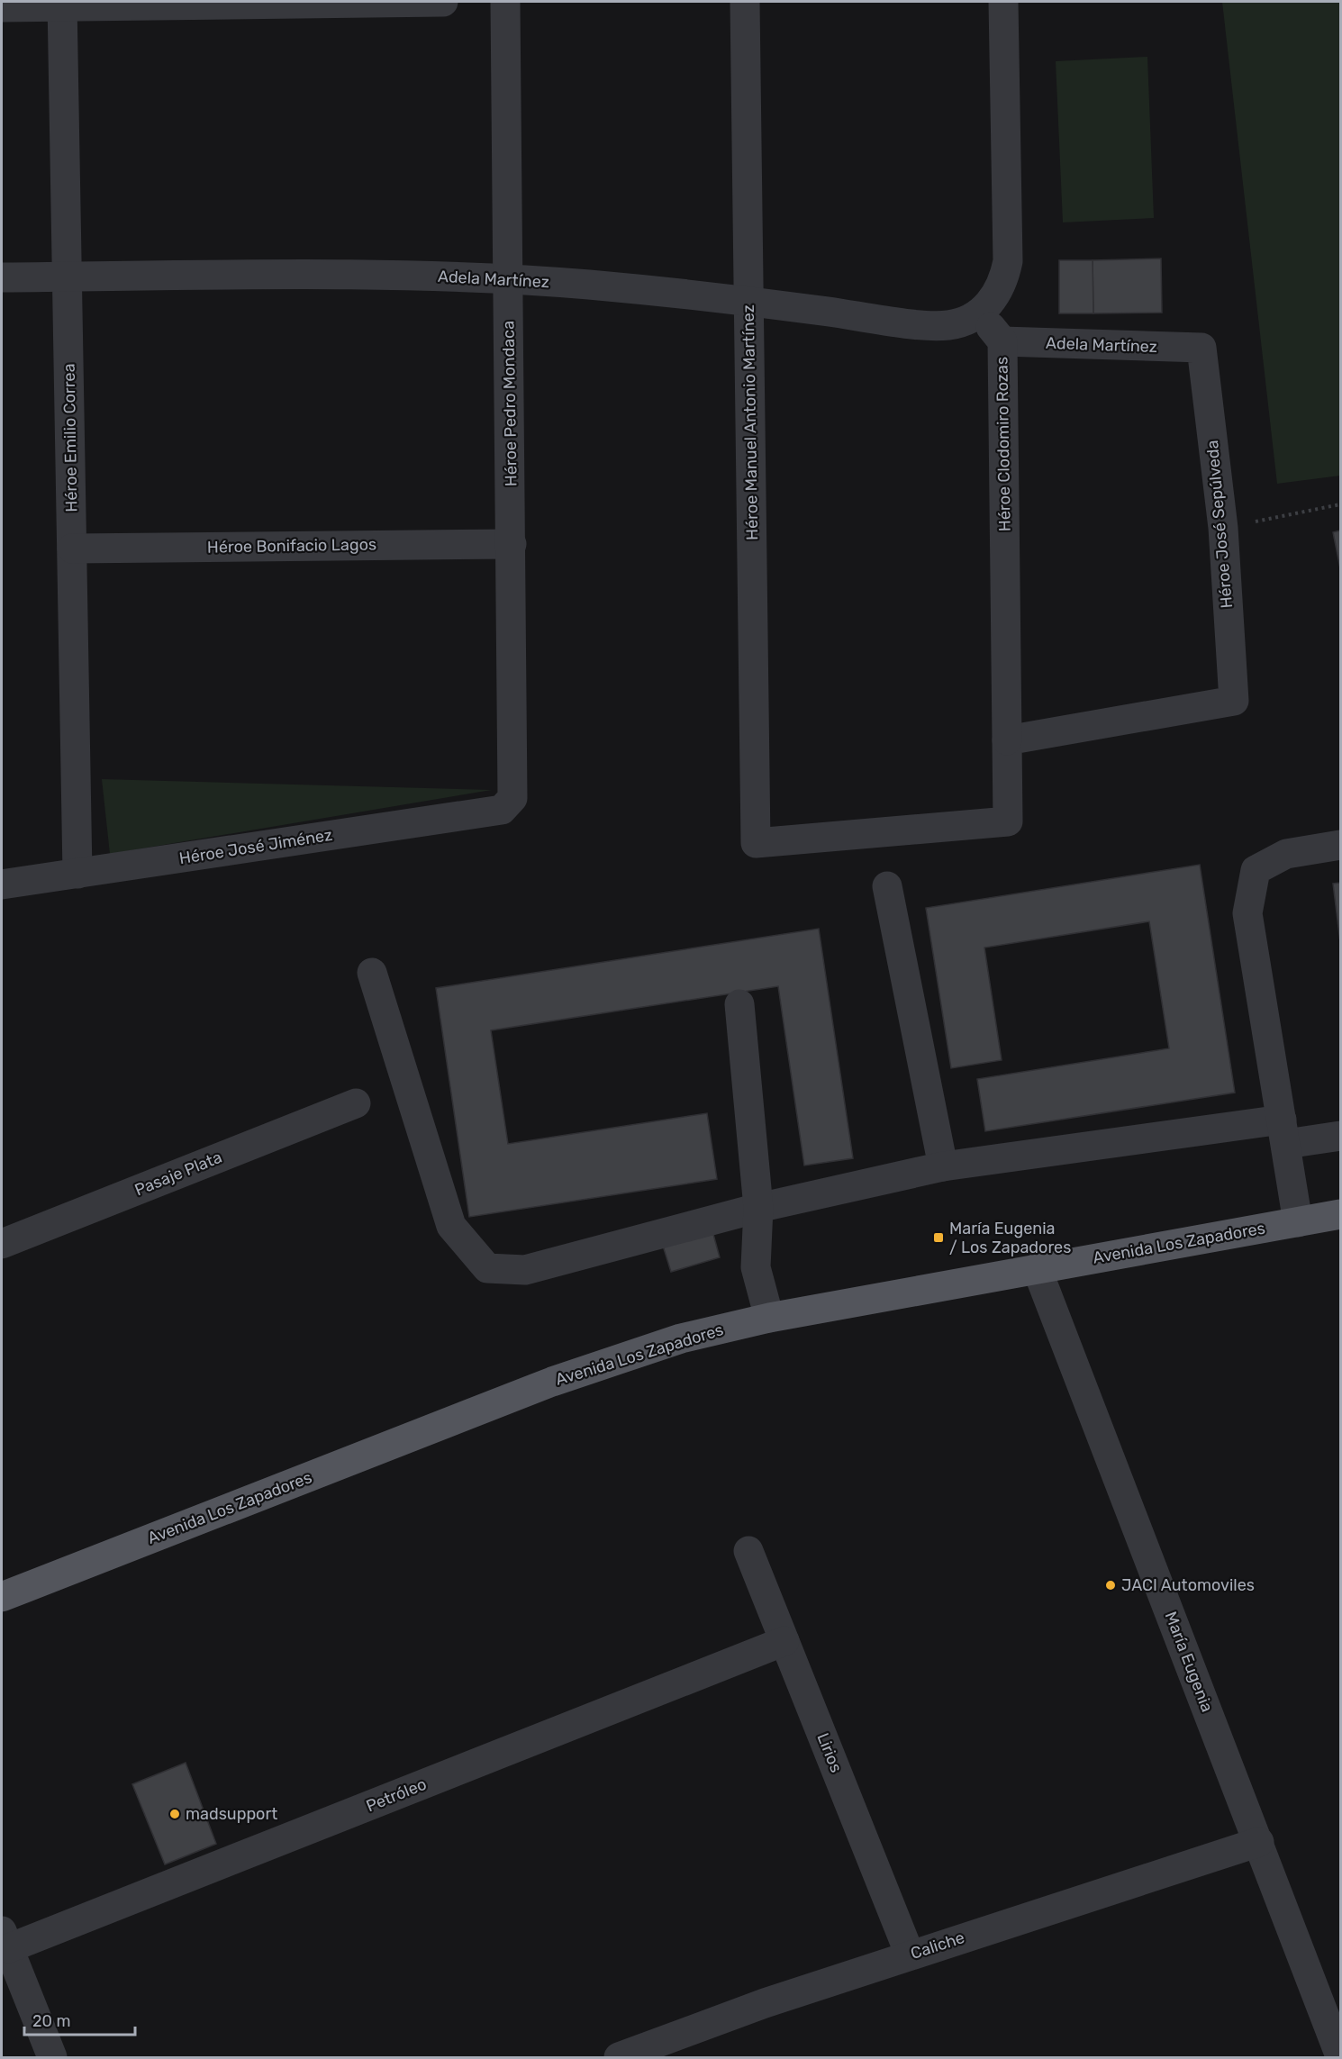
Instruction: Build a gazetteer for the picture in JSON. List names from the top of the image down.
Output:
{
  "streets": {
    "main road": ["Avenida Los Zapadores"],
    "street": [
      "Adela Martínez",
      "Héroe Pedro Mondaca",
      "Héroe Manuel Antonio Martínez",
      "Héroe Emilio Correa",
      "Héroe Clodomiro Rozas",
      "Héroe José Sepúlveda",
      "Héroe Bonifacio Lagos",
      "Héroe José Jiménez",
      "Pasaje Plata",
      "María Eugenia",
      "Lirios",
      "Petróleo",
      "Caliche"
    ]
  },
  "crossings": [
    ["Adela Martínez", "Héroe Pedro Mondaca"],
    ["Adela Martínez", "Héroe Manuel Antonio Martínez"],
    ["Adela Martínez", "Héroe Emilio Correa"],
    ["Adela Martínez", "Héroe Clodomiro Rozas"],
    ["Adela Martínez", "Héroe José Sepúlveda"],
    ["Héroe Pedro Mondaca", "Héroe Bonifacio Lagos"],
    ["Héroe Pedro Mondaca", "Héroe José Jiménez"],
    ["Héroe Manuel Antonio Martínez", "Héroe Clodomiro Rozas"],
    ["Héroe Emilio Correa", "Héroe Bonifacio Lagos"],
    ["Héroe Emilio Correa", "Héroe José Jiménez"],
    ["Héroe Clodomiro Rozas", "Héroe José Sepúlveda"],
    ["Avenida Los Zapadores", "María Eugenia"],
    ["María Eugenia", "Caliche"],
    ["Lirios", "Petróleo"],
    ["Lirios", "Caliche"]
  ],
  "places": {
    "transit": ["María Eugenia / Los Zapadores"],
    "other": ["JACI Automoviles", "madsupport"]
  },
  "scale_bar": "20 m"
}
